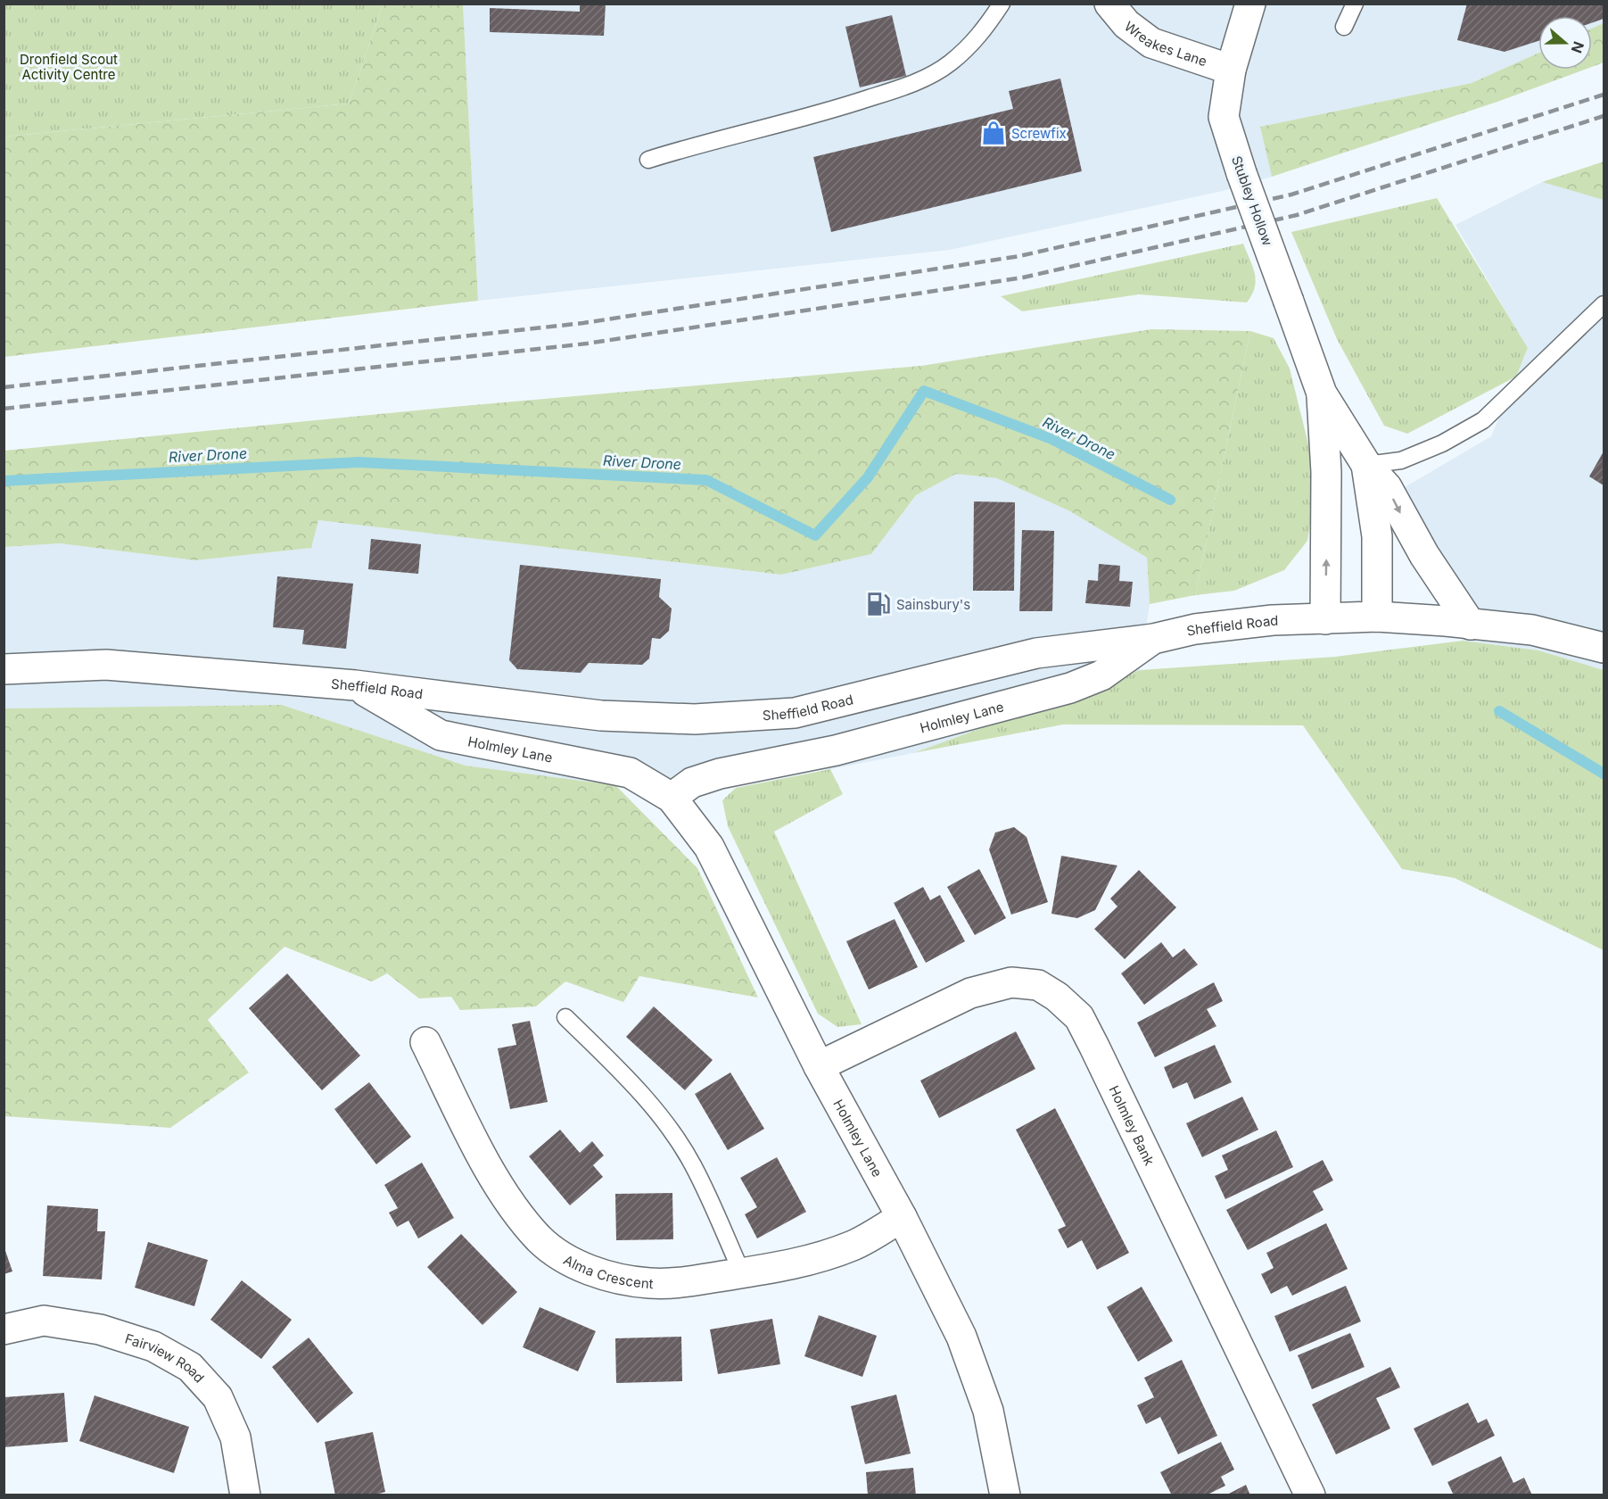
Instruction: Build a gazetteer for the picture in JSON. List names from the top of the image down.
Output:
{
  "streets": {
    "main road": [
      "Wreakes Lane",
      "Stubley Hollow",
      "Sheffield Road",
      "Holmley Lane",
      "Holmley Bank",
      "Alma Crescent",
      "Fairview Road"
    ]
  },
  "crossings": [
    ["Wreakes Lane", "Stubley Hollow"],
    ["Stubley Hollow", "Sheffield Road"],
    ["Sheffield Road", "Holmley Lane"],
    ["Holmley Lane", "Holmley Bank"],
    ["Holmley Lane", "Alma Crescent"]
  ],
  "water": ["River Drone"],
  "parks": ["Dronfield Scout Activity Centre"],
  "places": {
    "shop": ["Screwfix"],
    "fuel station": ["Sainsbury's"]
  },
  "north": "right"
}
